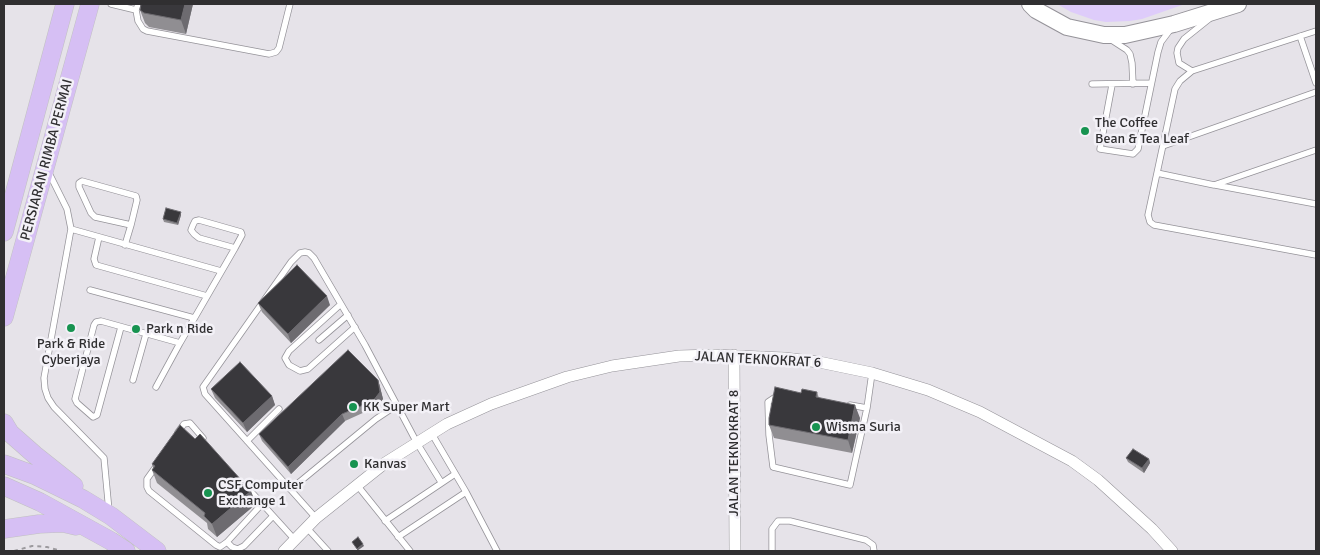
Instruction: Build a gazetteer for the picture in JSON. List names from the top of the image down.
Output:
{
  "streets": {
    "main road": ["PERSIARAN RIMBA PERMAI"],
    "street": ["JALAN TEKNOKRAT 6", "JALAN TEKNOKRAT 8"]
  },
  "crossings": [
    ["JALAN TEKNOKRAT 6", "JALAN TEKNOKRAT 8"]
  ],
  "places": [
    "The Coffee Bean & Tea Leaf",
    "Park & Ride Cyberjaya",
    "Park n Ride",
    "KK Super Mart",
    "Wisma Suria",
    "Kanvas",
    "CSF Computer Exchange 1"
  ]
}
